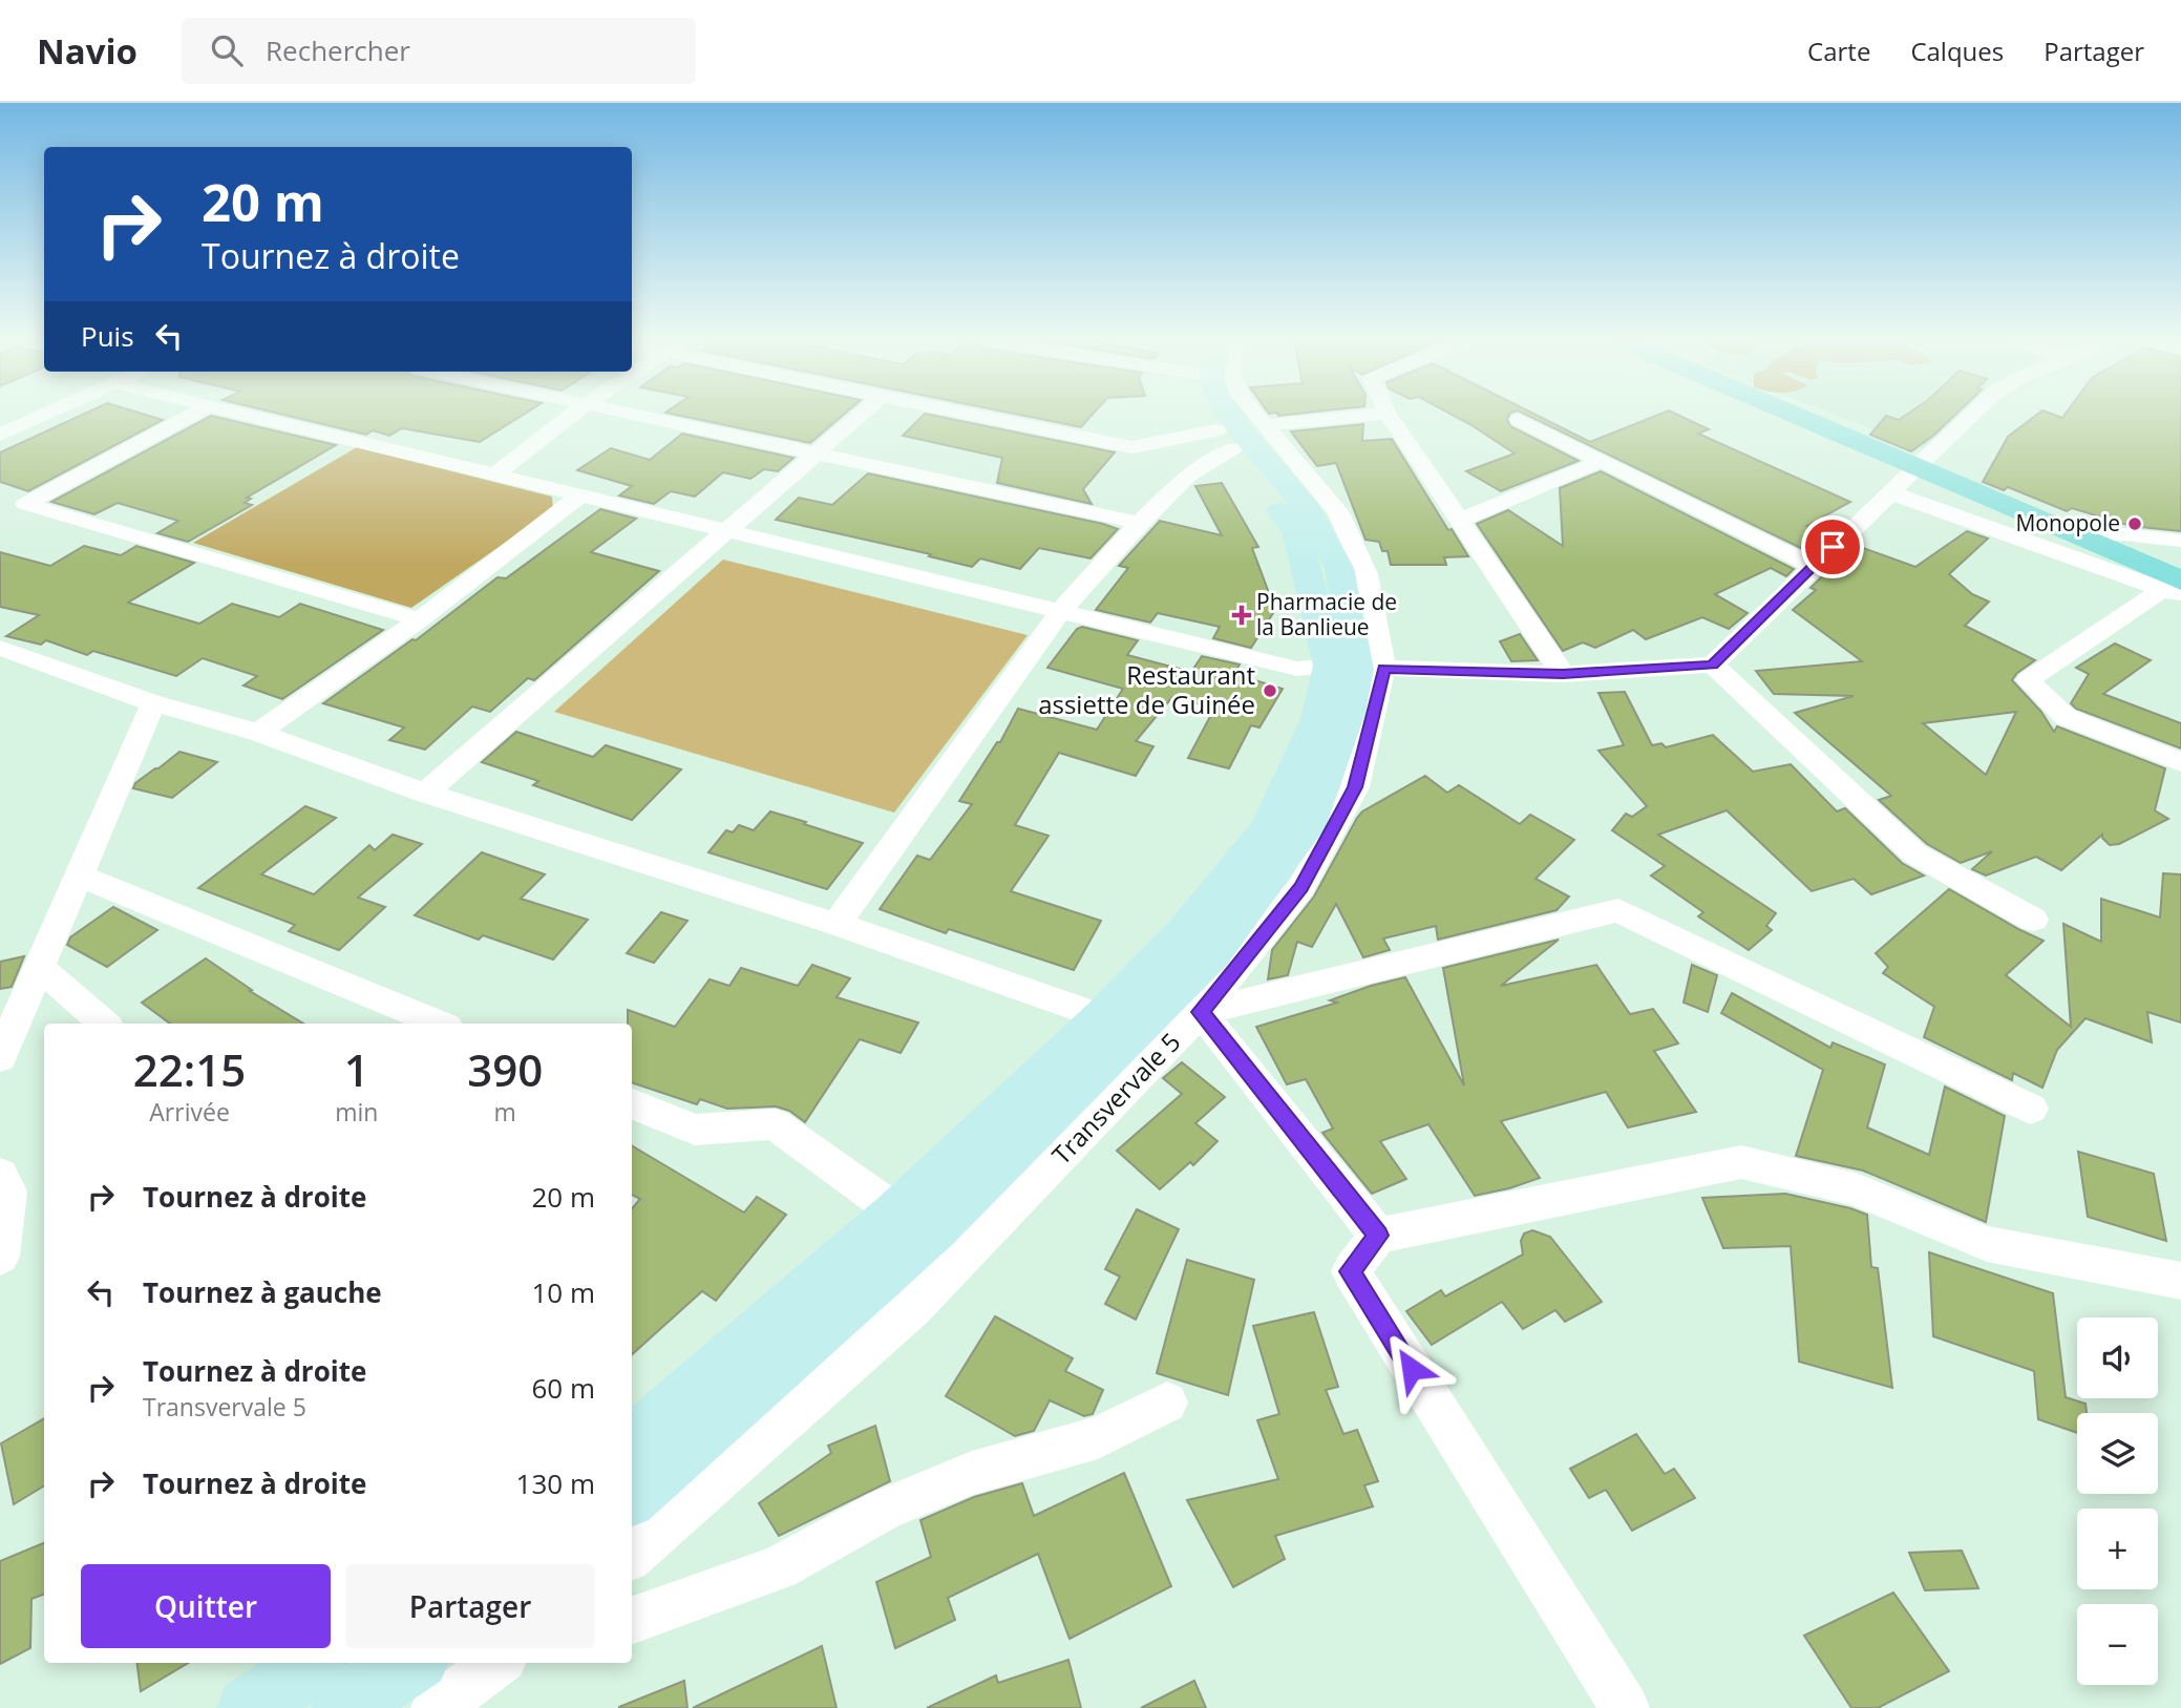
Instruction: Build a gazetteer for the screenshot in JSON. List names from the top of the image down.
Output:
{
  "streets": {
    "main road": ["Transvervale 5"]
  },
  "places": {
    "other": ["Monopole", "Restaurant assiette de Guinée"],
    "health": ["Pharmacie de la Banlieue"]
  },
  "page": {
    "header": "Navio",
    "search": "Rechercher",
    "nav": ["Carte", "Calques", "Partager"],
    "turn": ["20 m", "Tournez à droite"],
    "then": "Puis",
    "eta": [
      "22:15",
      "Arrivée",
      "1",
      "min",
      "390",
      "m"
    ],
    "list": [
      {
        "name": "Tournez à droite",
        "value": "20 m"
      },
      {
        "name": "Tournez à gauche",
        "value": "10 m"
      },
      {
        "name": "Tournez à droite",
        "note": "Transvervale 5",
        "value": "60 m"
      },
      {
        "name": "Tournez à droite",
        "value": "130 m"
      }
    ],
    "map_buttons": ["+", "−"],
    "buttons": ["Quitter", "Partager"]
  }
}
